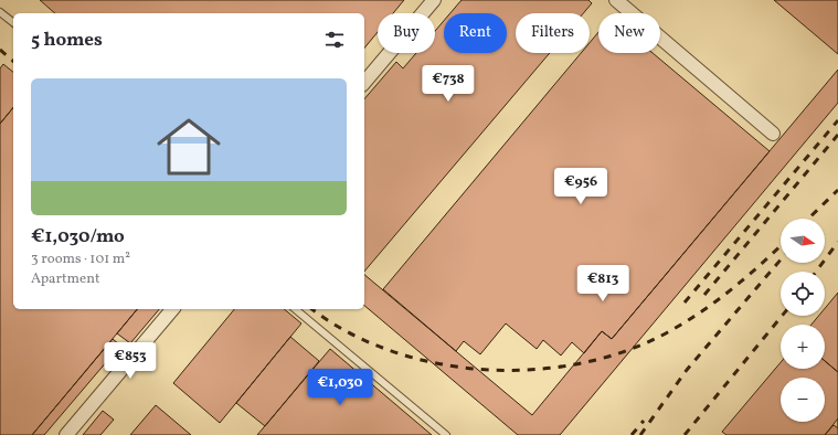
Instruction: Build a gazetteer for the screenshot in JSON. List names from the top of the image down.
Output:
{
  "north": "right",
  "page": {
    "chip": [
      "Buy",
      "Rent",
      "Filters",
      "New"
    ],
    "heading": "5 homes",
    "price": [
      "€738",
      "€956",
      "€813",
      "€853",
      "€1,030"
    ],
    "list": [
      {
        "name": "€1,030/mo",
        "note": "3 rooms · 101 m² · Apartment"
      }
    ],
    "map_buttons": ["+", "−"]
  }
}
